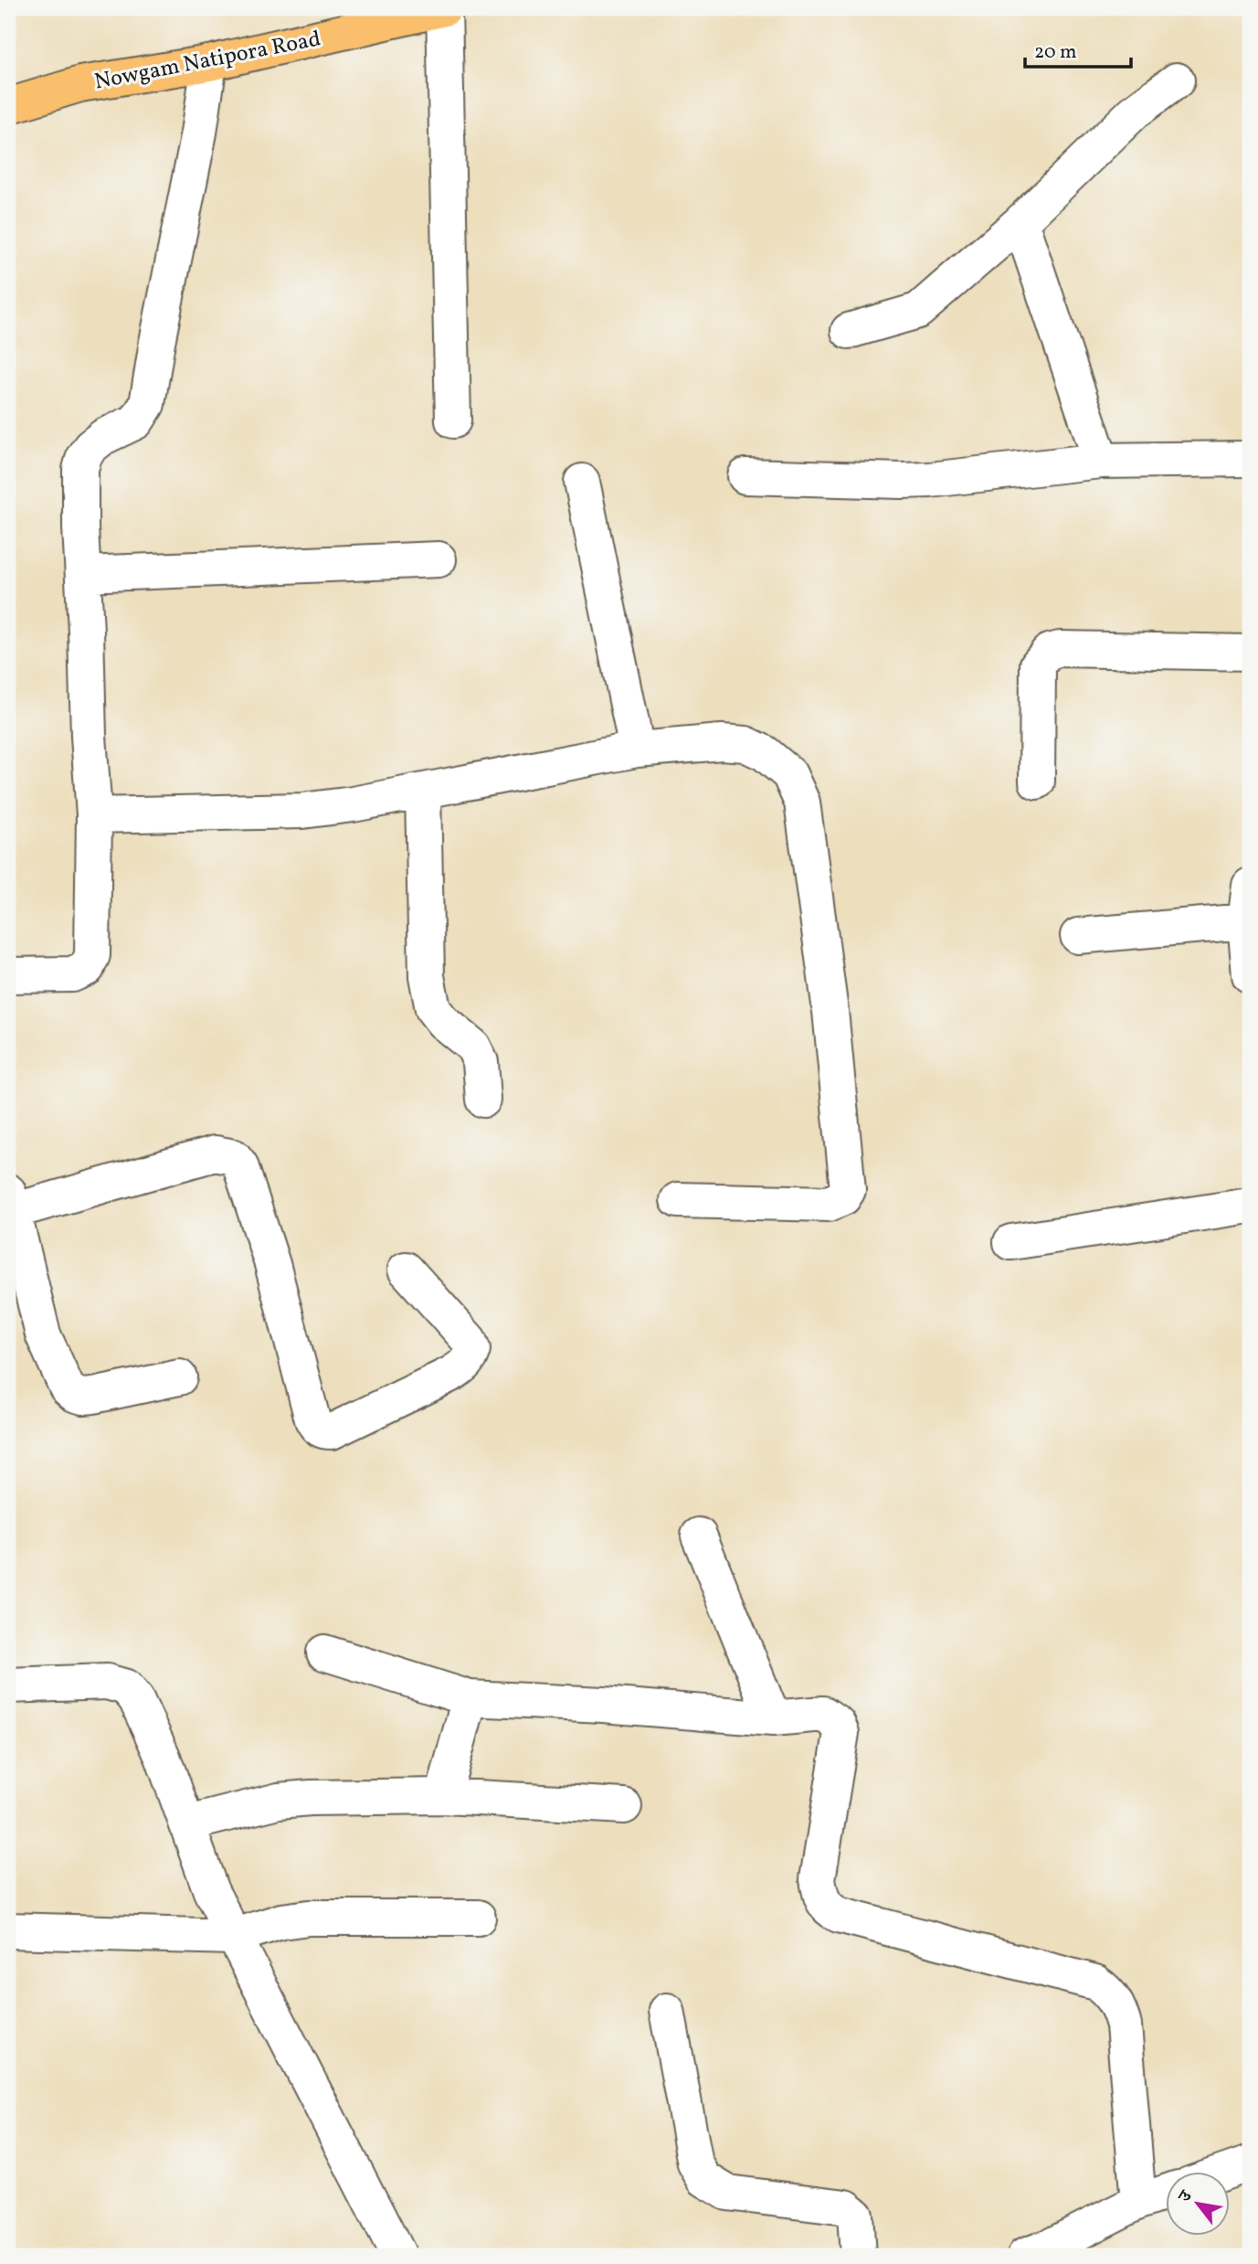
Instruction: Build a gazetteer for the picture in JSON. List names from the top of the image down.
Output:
{
  "streets": {
    "main road": ["Nowgam Natipora Road"]
  },
  "scale_bar": "20 m",
  "north": "top left"
}
